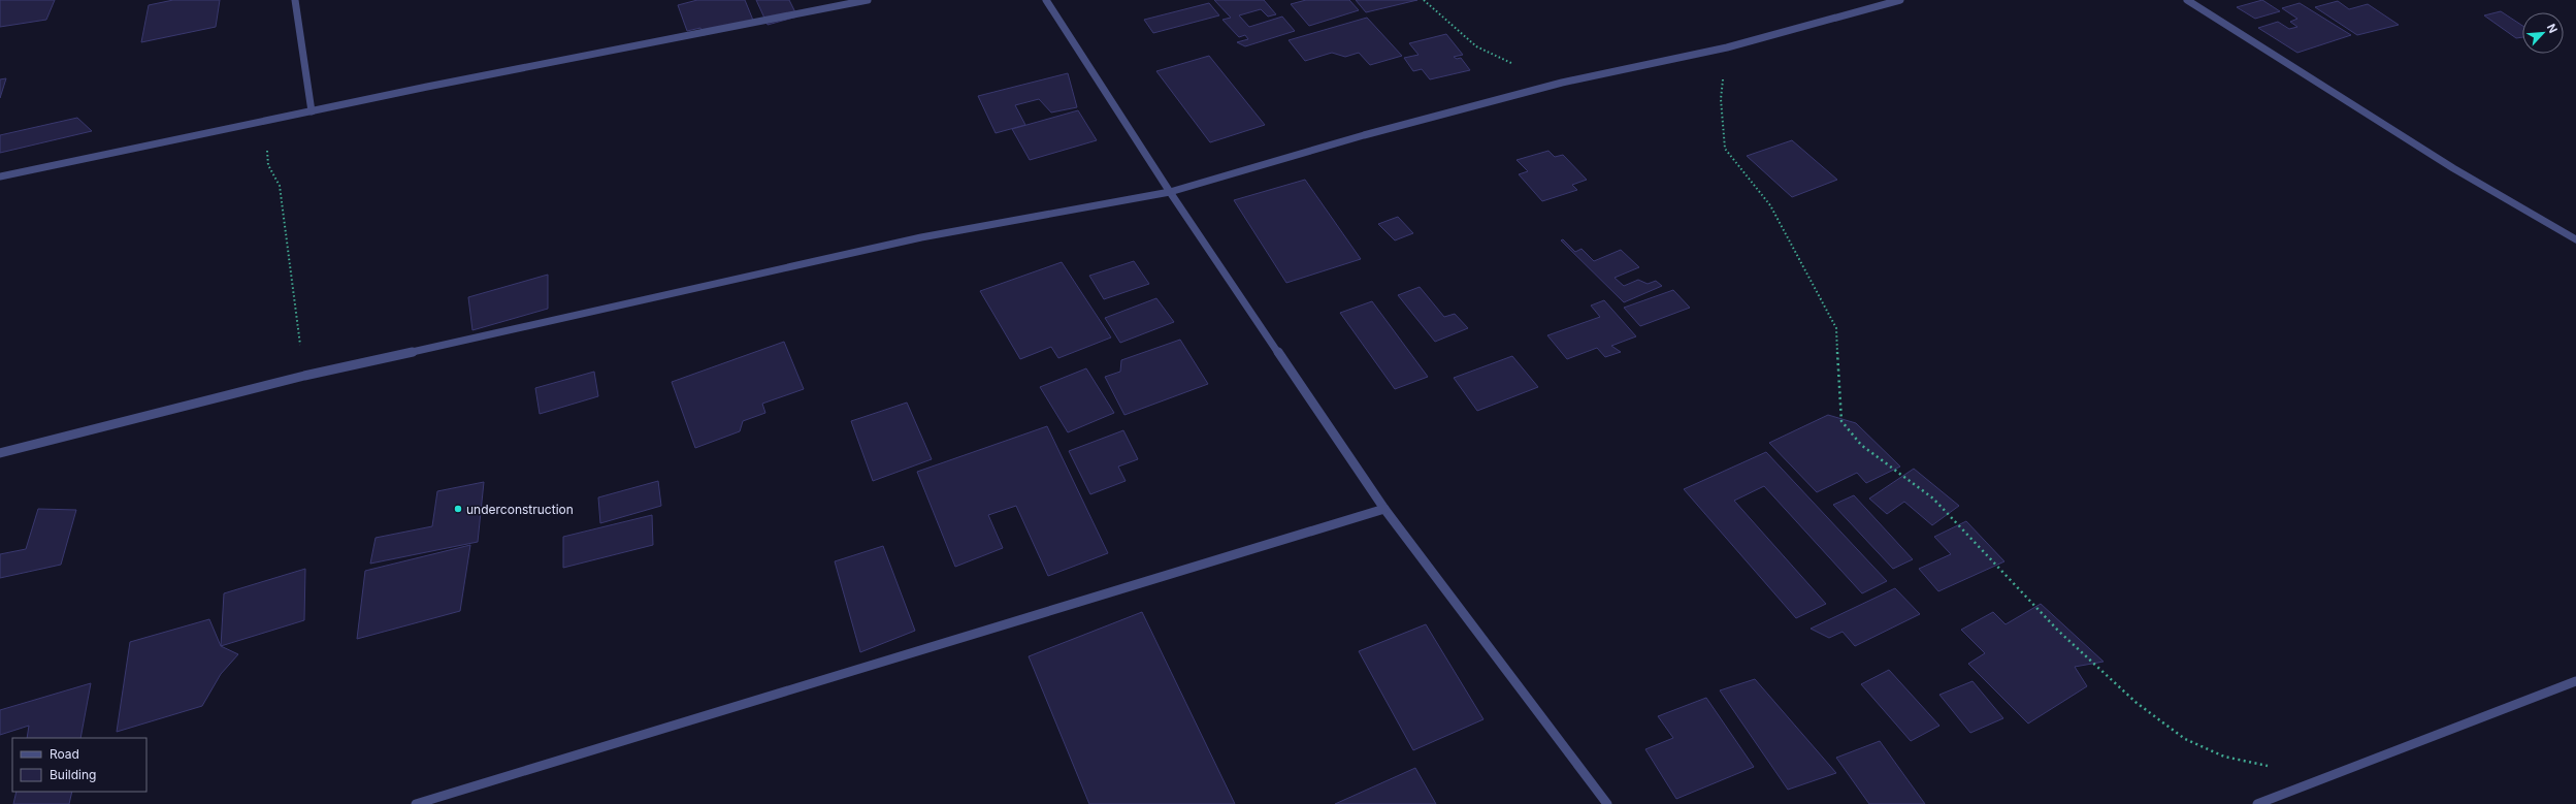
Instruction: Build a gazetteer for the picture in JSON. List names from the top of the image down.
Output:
{
  "places": ["underconstruction"],
  "legend": ["Road", "Building"],
  "north": "top right"
}
